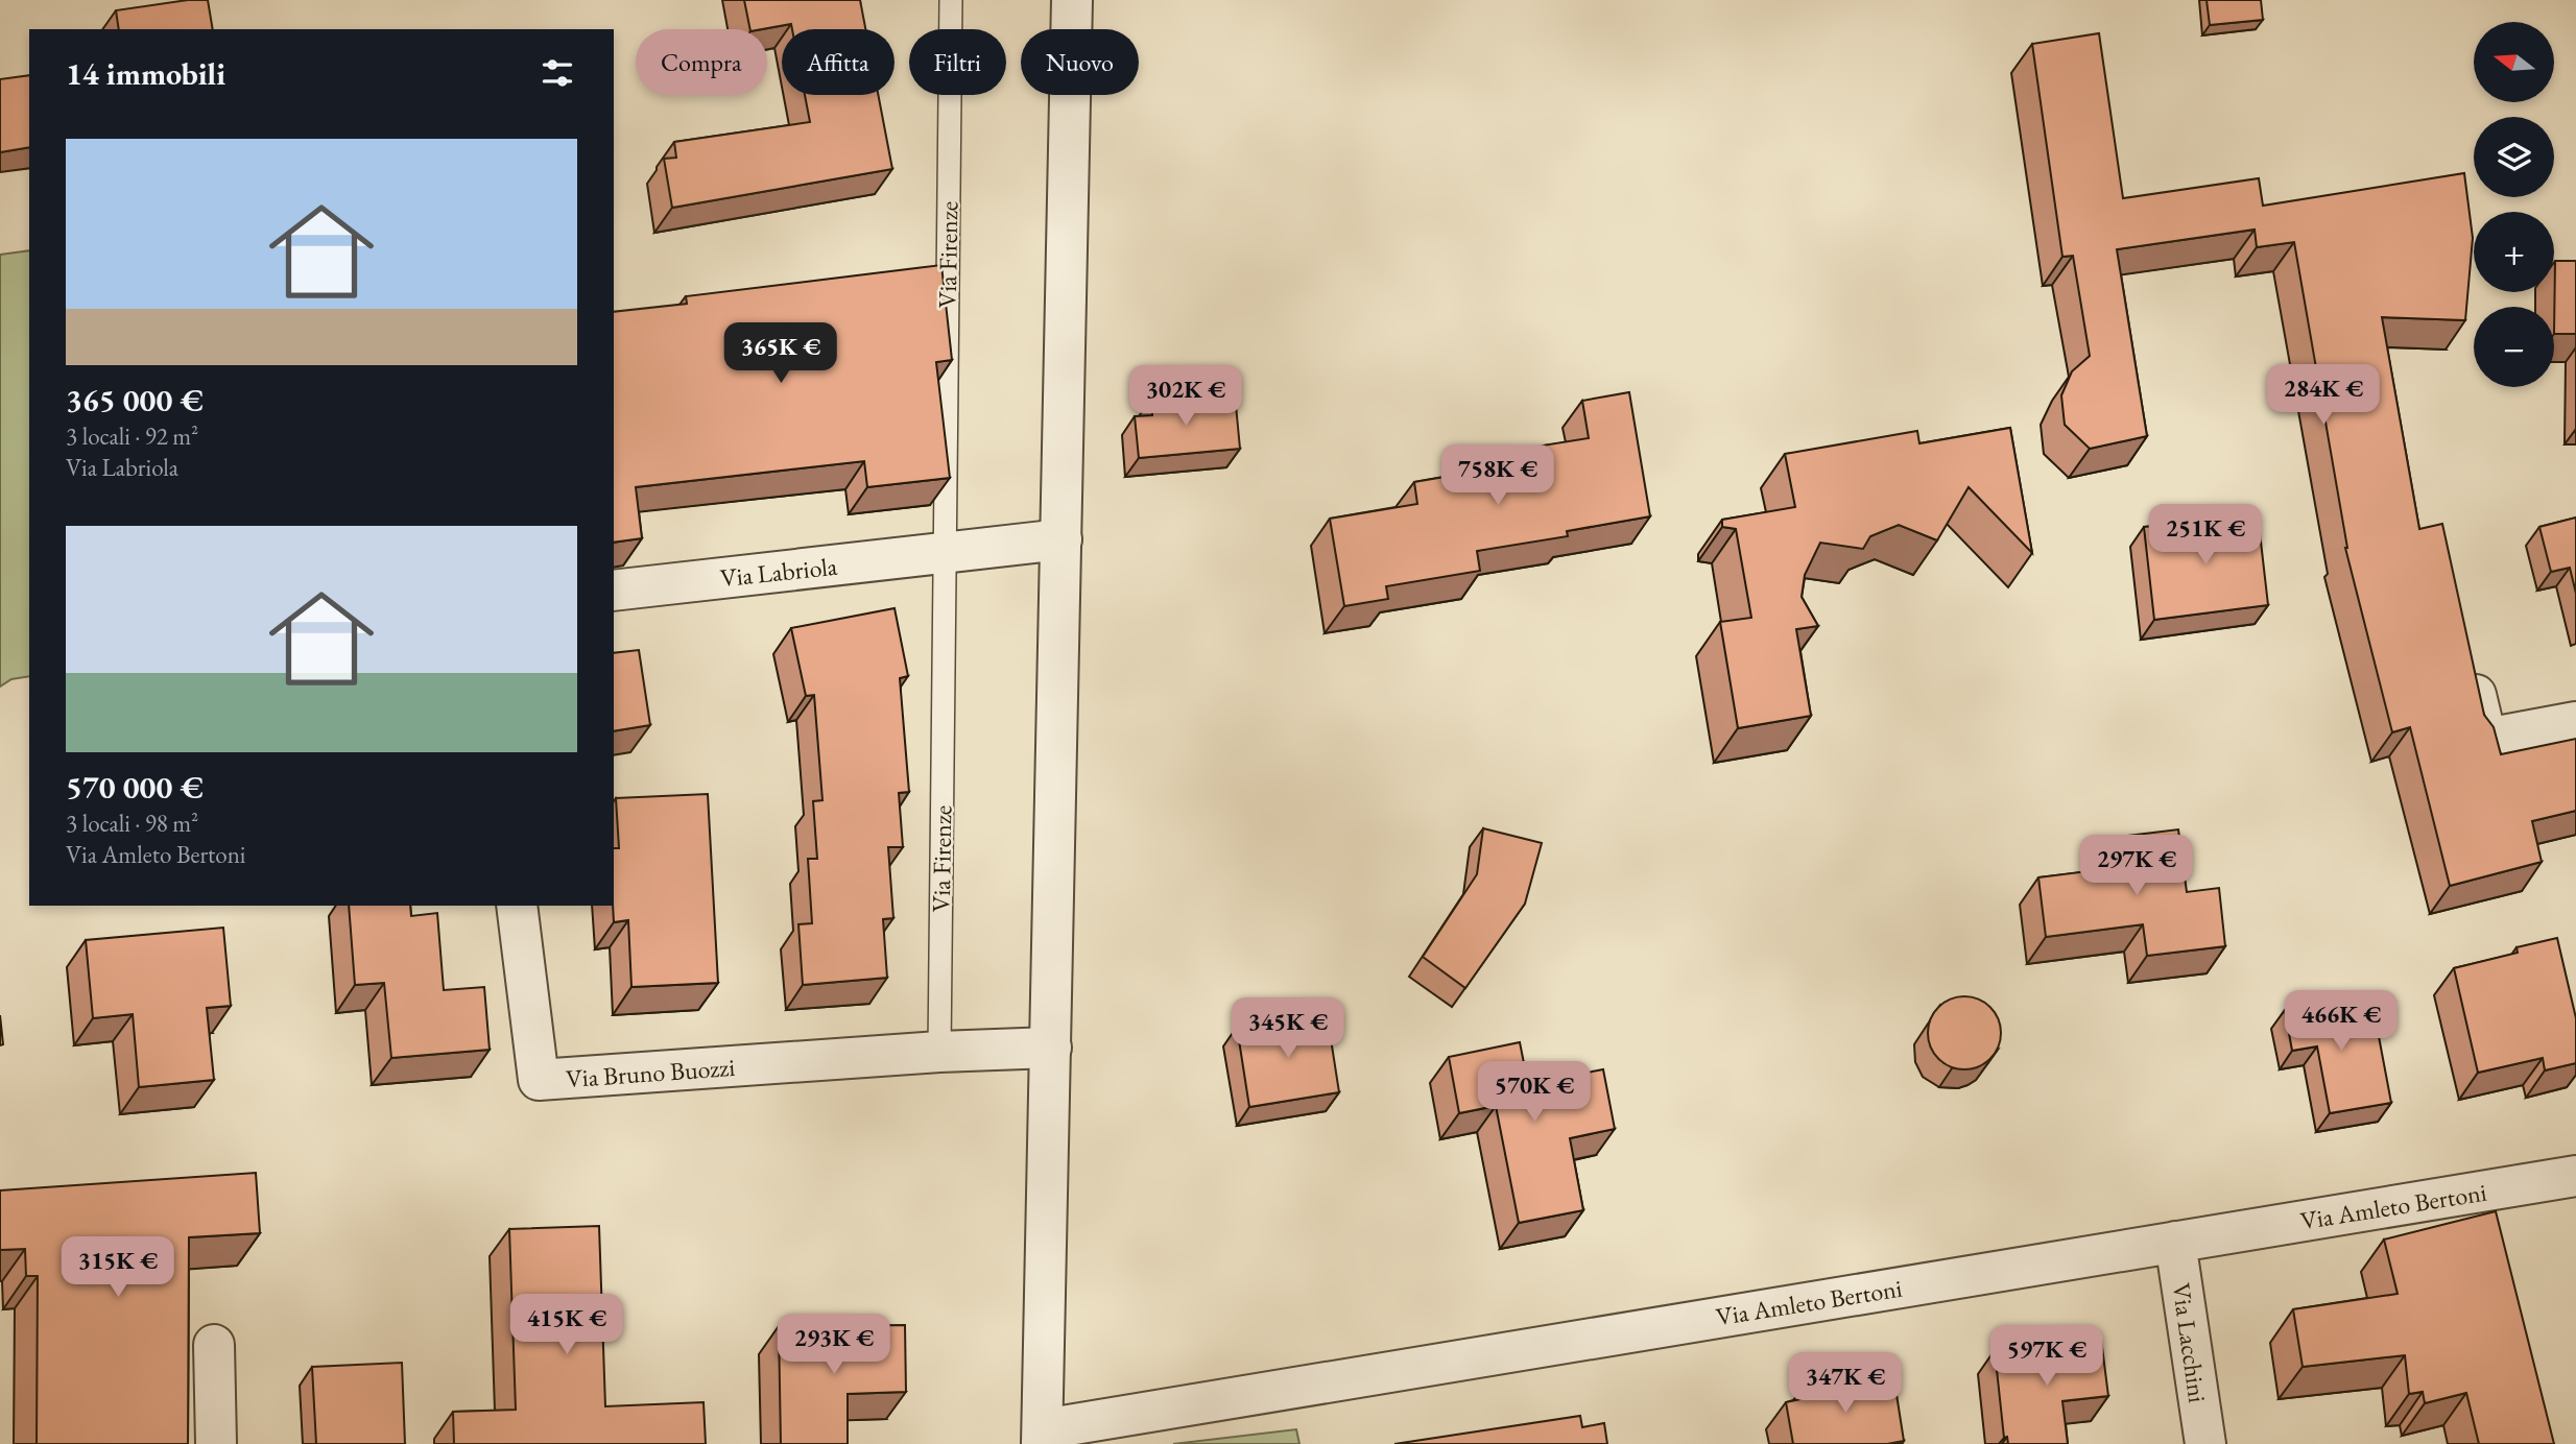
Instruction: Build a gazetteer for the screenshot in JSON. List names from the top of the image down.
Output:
{
  "streets": {
    "street": [
      "Via Labriola",
      "Via Bruno Buozzi",
      "Via Amleto Bertoni",
      "Via Lacchini"
    ],
    "lane": ["Via Firenze"]
  },
  "crossings": [
    ["Via Firenze", "Via Labriola"],
    ["Via Firenze", "Via Bruno Buozzi"],
    ["Via Amleto Bertoni", "Via Lacchini"]
  ],
  "north": "left",
  "page": {
    "map_buttons": ["+", "−"],
    "chip": [
      "Compra",
      "Affitta",
      "Filtri",
      "Nuovo"
    ],
    "heading": "14 immobili",
    "list": [
      {
        "name": "365 000 €",
        "note": "3 locali · 92 m² · Via Labriola"
      },
      {
        "name": "570 000 €",
        "note": "3 locali · 98 m² · Via Amleto Bertoni"
      }
    ],
    "price": [
      "365K €",
      "284K €",
      "302K €",
      "758K €",
      "251K €",
      "297K €",
      "466K €",
      "345K €",
      "570K €",
      "315K €",
      "415K €",
      "293K €",
      "597K €",
      "347K €"
    ]
  }
}
